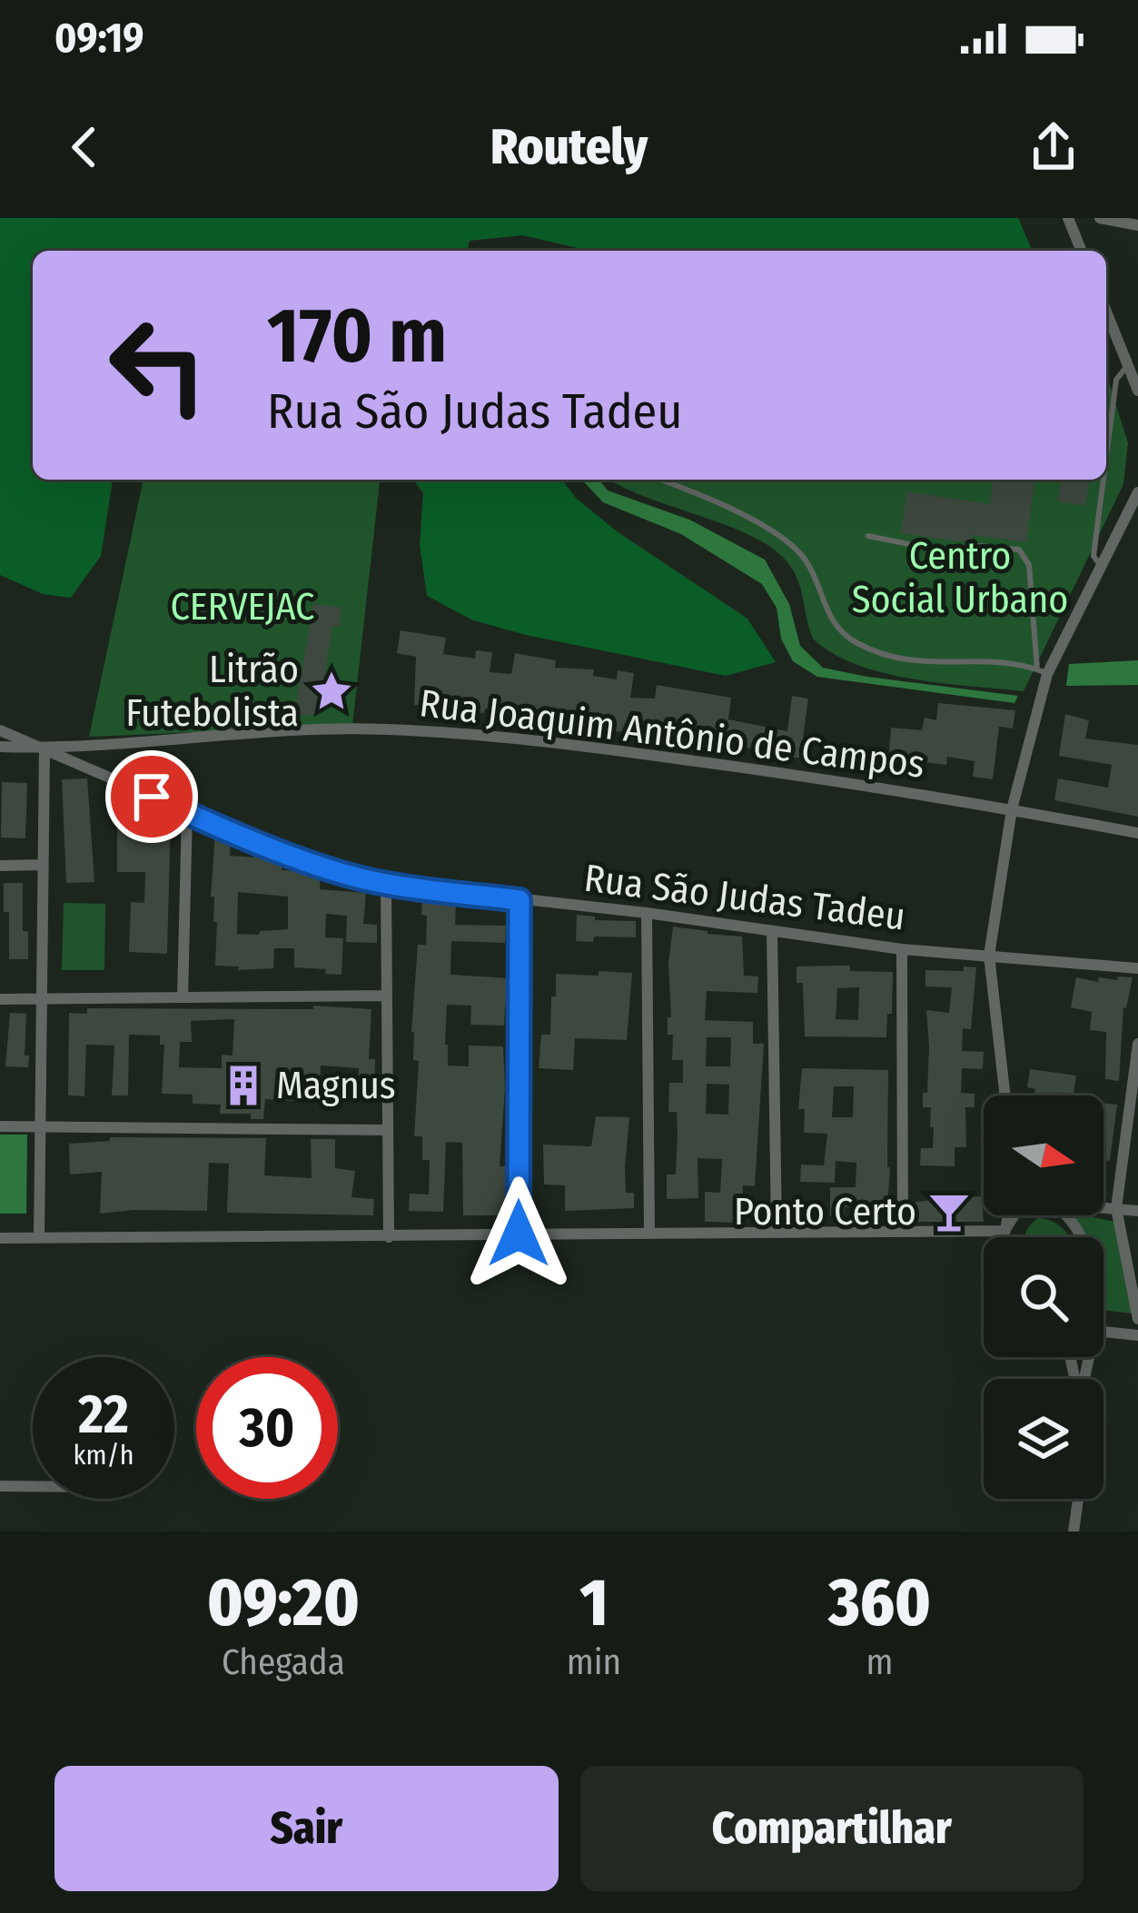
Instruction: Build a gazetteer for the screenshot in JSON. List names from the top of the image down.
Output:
{
  "streets": {
    "street": ["Rua Joaquim Antônio de Campos", "Rua São Judas Tadeu"]
  },
  "crossings": [
    ["Rua Joaquim Antônio de Campos", "Rua São Judas Tadeu"]
  ],
  "parks": ["Centro Social Urbano", "CERVEJAC"],
  "places": {
    "place": ["Litrão Futebolista"],
    "building": ["Magnus"],
    "bar": ["Ponto Certo"]
  },
  "north": "right",
  "page": {
    "status": "09:19",
    "header": "Routely",
    "turn": ["170 m", "Rua São Judas Tadeu"],
    "speed": "22 km/h",
    "limit": "30",
    "eta": [
      "09:20",
      "Chegada",
      "1",
      "min",
      "360",
      "m"
    ],
    "buttons": ["Sair", "Compartilhar"]
  }
}
